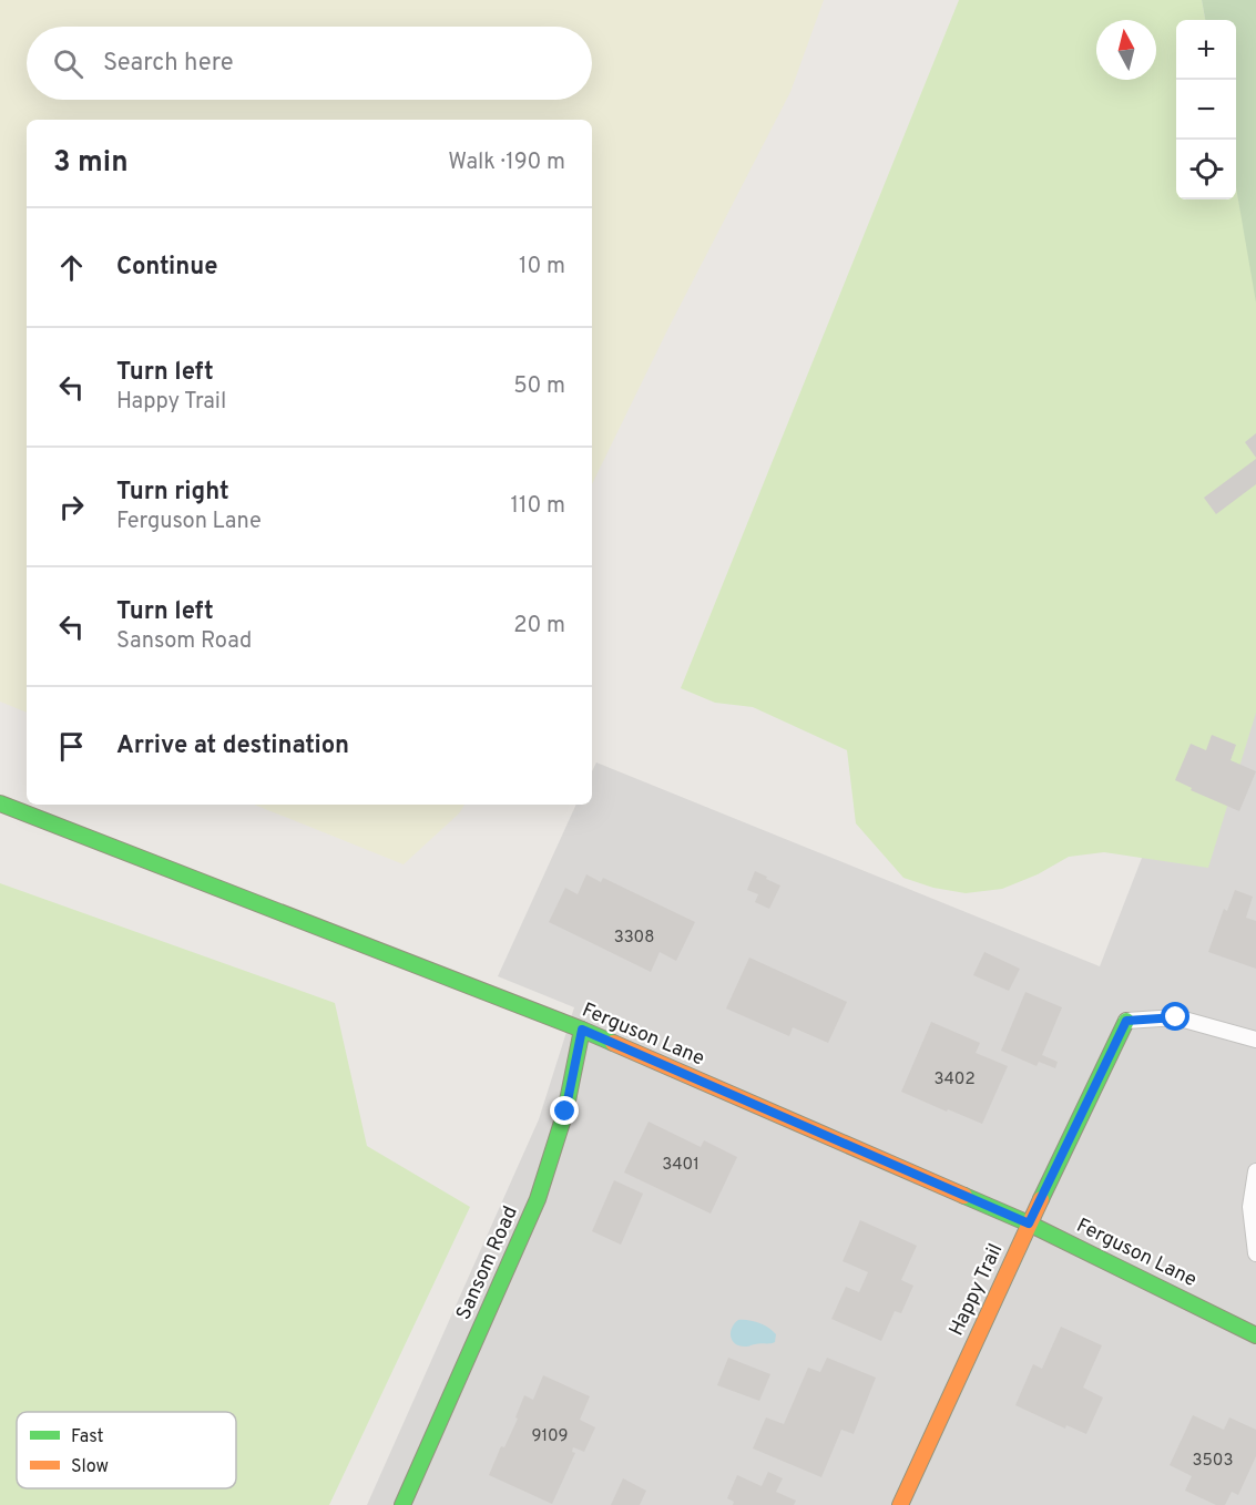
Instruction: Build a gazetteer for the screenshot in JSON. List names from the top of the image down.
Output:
{
  "streets": {
    "street": ["Ferguson Lane", "Sansom Road", "Happy Trail"]
  },
  "crossings": [
    ["Ferguson Lane", "Sansom Road"],
    ["Ferguson Lane", "Happy Trail"]
  ],
  "house_numbers": [
    "3308",
    "3402",
    "3401",
    "9109",
    "3503"
  ],
  "legend": ["Fast", "Slow"],
  "north": "top",
  "page": {
    "map_buttons": ["+", "−"],
    "search": "Search here",
    "heading": ["3 min", "Walk · 190 m"],
    "list": [
      ["Continue", "10 m"],
      ["Turn left", "Happy Trail", "50 m"],
      ["Turn right", "Ferguson Lane", "110 m"],
      ["Turn left", "Sansom Road", "20 m"],
      "Arrive at destination"
    ]
  }
}
